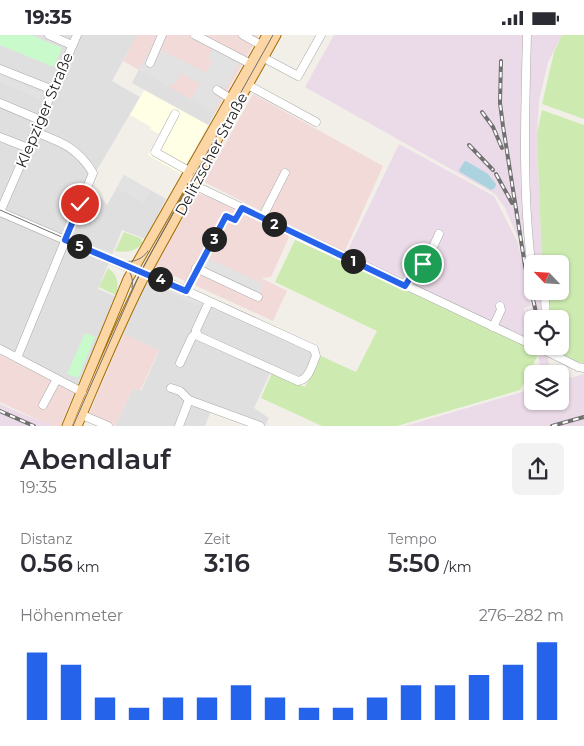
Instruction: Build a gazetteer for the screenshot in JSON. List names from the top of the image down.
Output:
{
  "streets": {
    "main road": ["Delitzscher Straße"],
    "street": ["Klepziger Straße"]
  },
  "north": "top left",
  "page": {
    "status": "19:35",
    "pins": [
      "2",
      "3",
      "5",
      "1",
      "4"
    ],
    "heading": ["Abendlauf", "19:35"],
    "stats": [
      ["Distanz", "0.56 km"],
      ["Zeit", "3:16"],
      ["Tempo", "5:50 /km"]
    ],
    "chart": ["Höhenmeter", "276–282 m"]
  }
}
